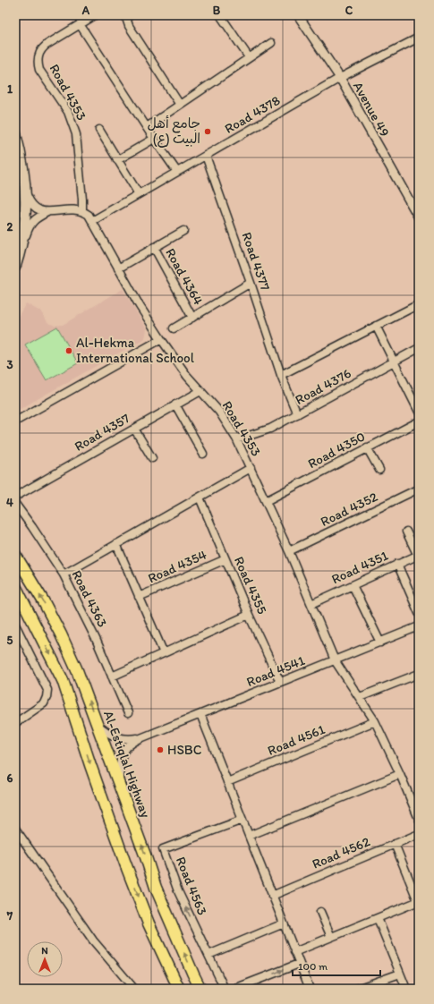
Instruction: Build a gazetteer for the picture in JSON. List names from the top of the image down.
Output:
{
  "streets": {
    "main road": ["Al-Estiqlal Highway"],
    "street": [
      "Road 4353",
      "Avenue 49",
      "Road 4378",
      "Road 4377",
      "Road 4364",
      "Road 4376",
      "Road 4357",
      "Road 4350",
      "Road 4352",
      "Road 4354",
      "Road 4351",
      "Road 4355",
      "Road 4363",
      "Road 4541",
      "Road 4561",
      "Road 4562",
      "Road 4563"
    ]
  },
  "crossings": [
    ["Road 4353", "Road 4378"],
    ["Road 4353", "Road 4364"],
    ["Road 4353", "Road 4376"],
    ["Road 4353", "Road 4357"],
    ["Road 4353", "Road 4350"],
    ["Road 4353", "Road 4352"],
    ["Road 4353", "Road 4351"],
    ["Road 4353", "Road 4541"],
    ["Avenue 49", "Road 4378"],
    ["Road 4378", "Road 4377"],
    ["Road 4377", "Road 4364"],
    ["Road 4377", "Road 4376"],
    ["Road 4354", "Road 4355"],
    ["Road 4355", "Road 4541"]
  ],
  "places": ["جامع أهل البيت (ع)", "Al-Hekma International School", "HSBC"],
  "scale_bar": "100 m",
  "north": "top",
  "grid": {
    "columns": ["A", "B", "C"],
    "rows": [
      "1",
      "2",
      "3",
      "4",
      "5",
      "6",
      "7"
    ]
  }
}
